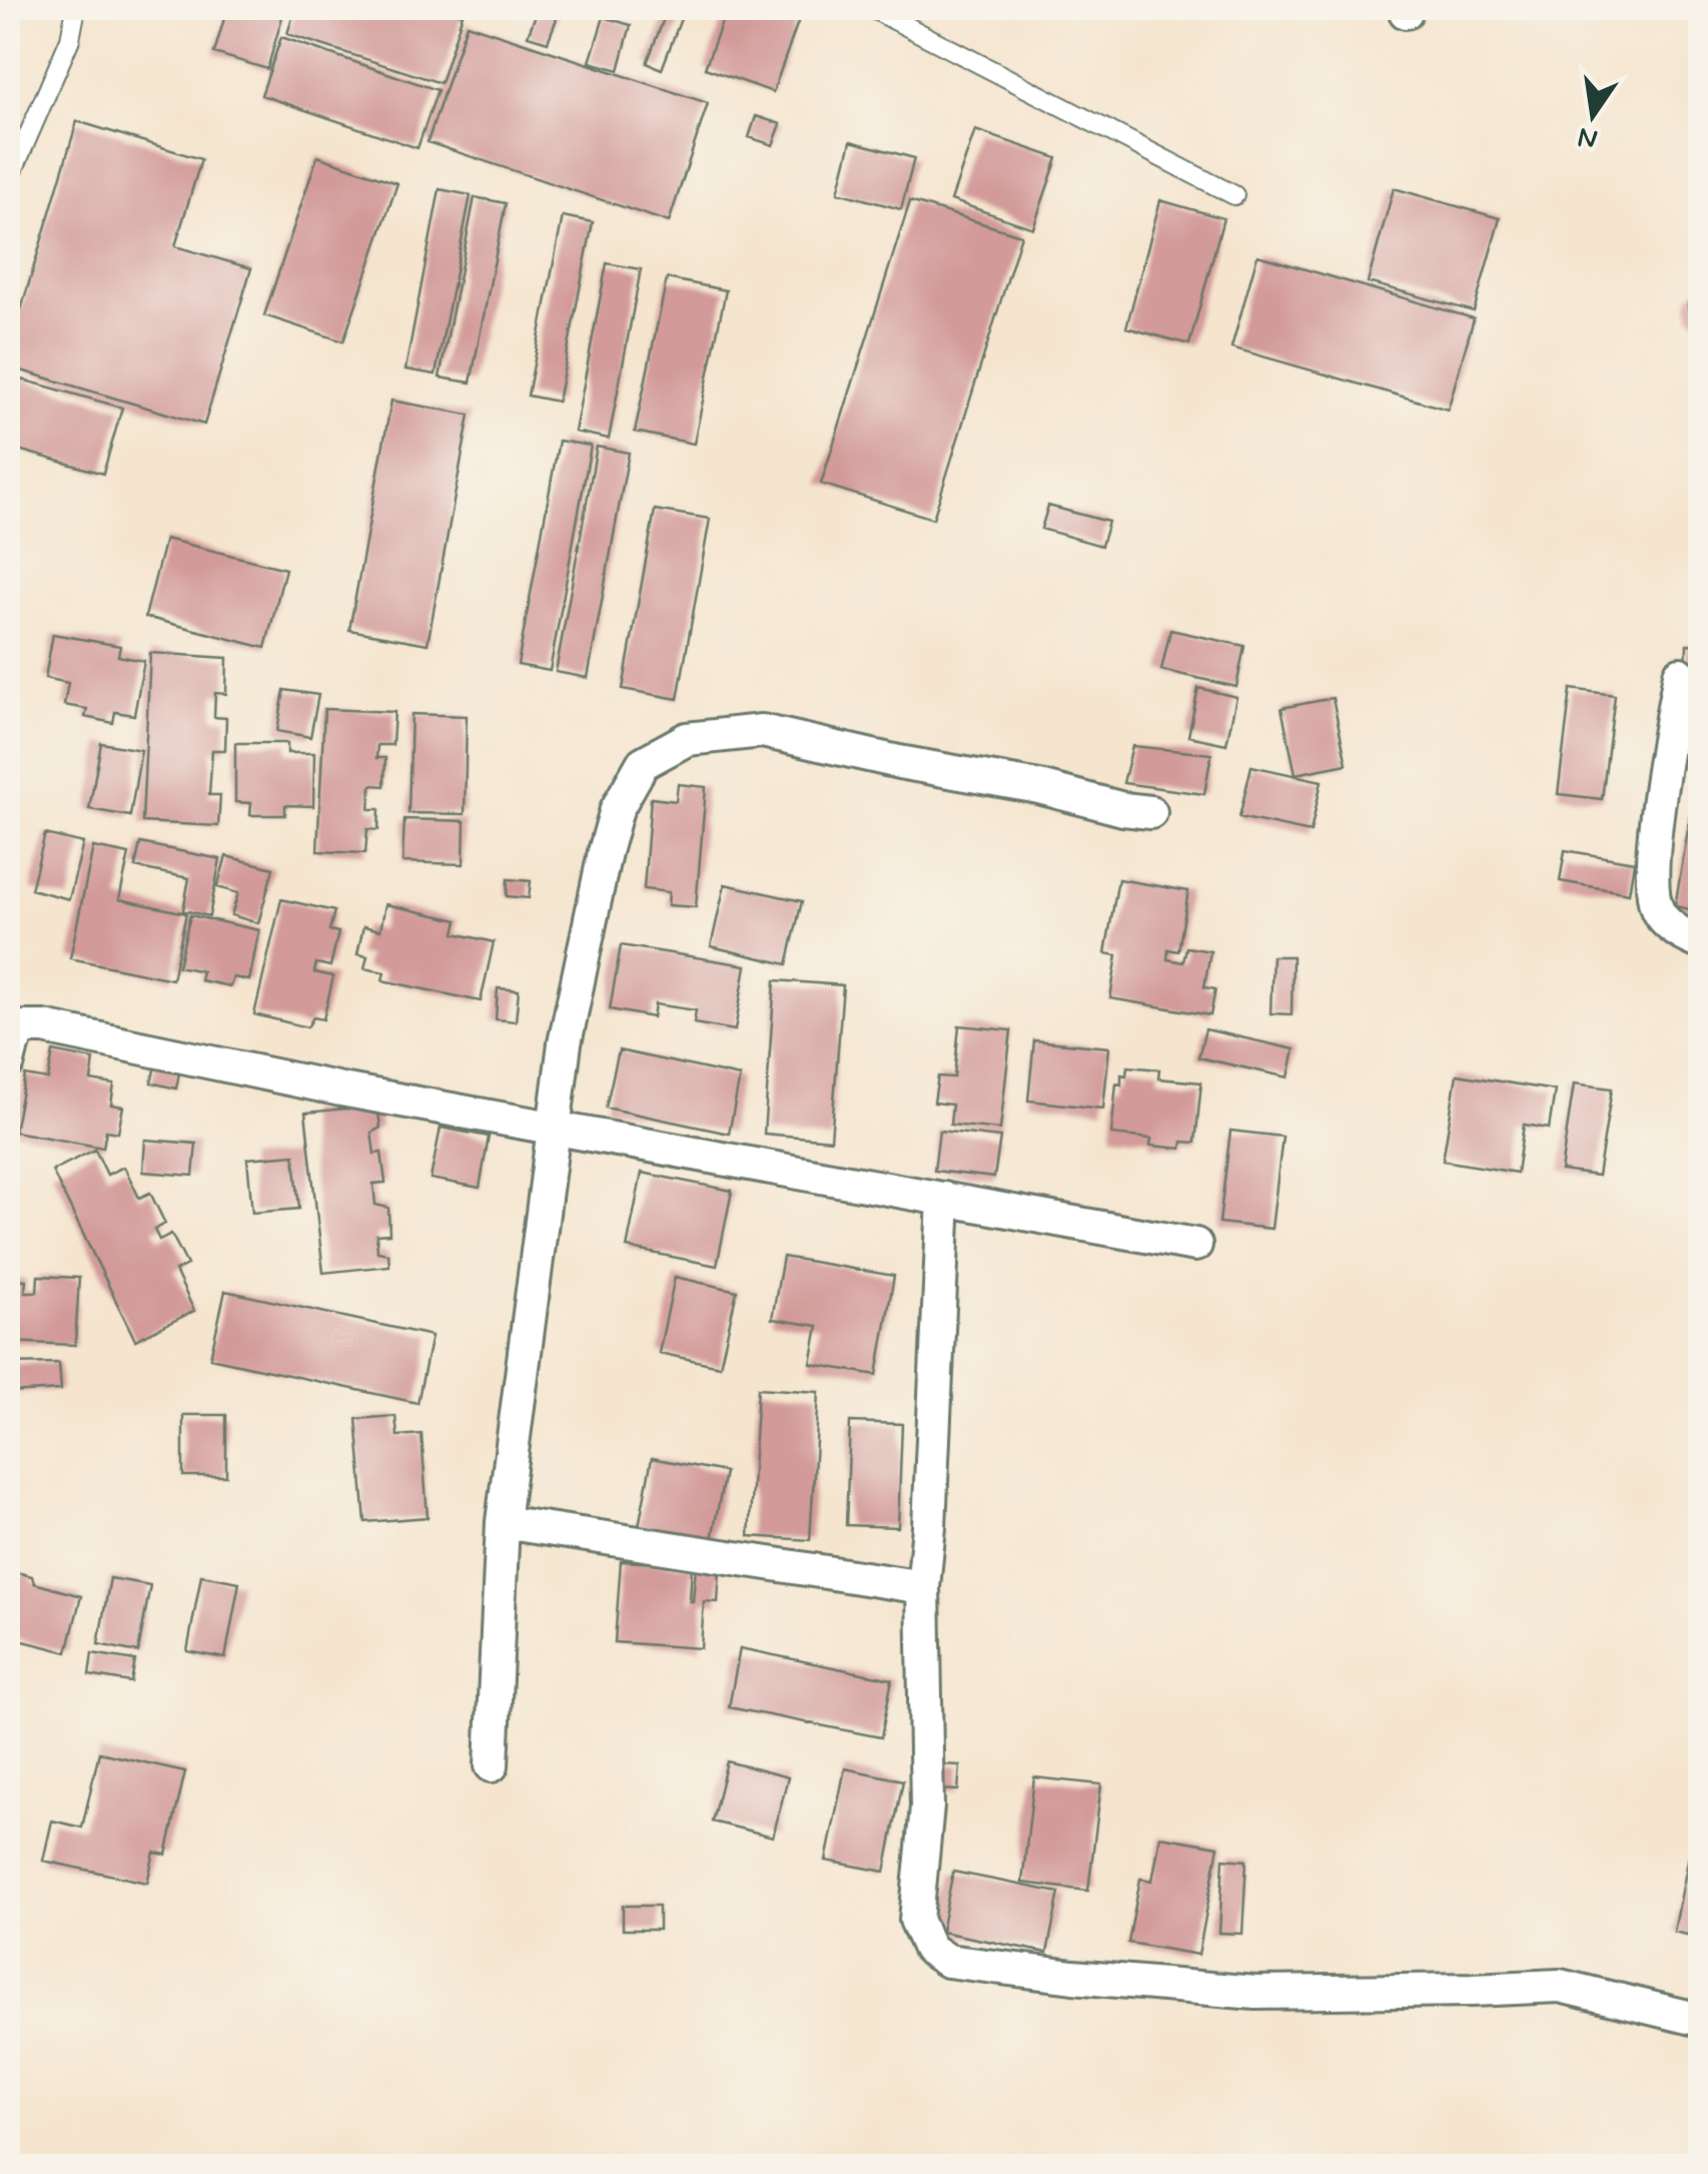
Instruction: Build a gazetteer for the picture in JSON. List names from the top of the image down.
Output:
{
  "north": "bottom"
}
